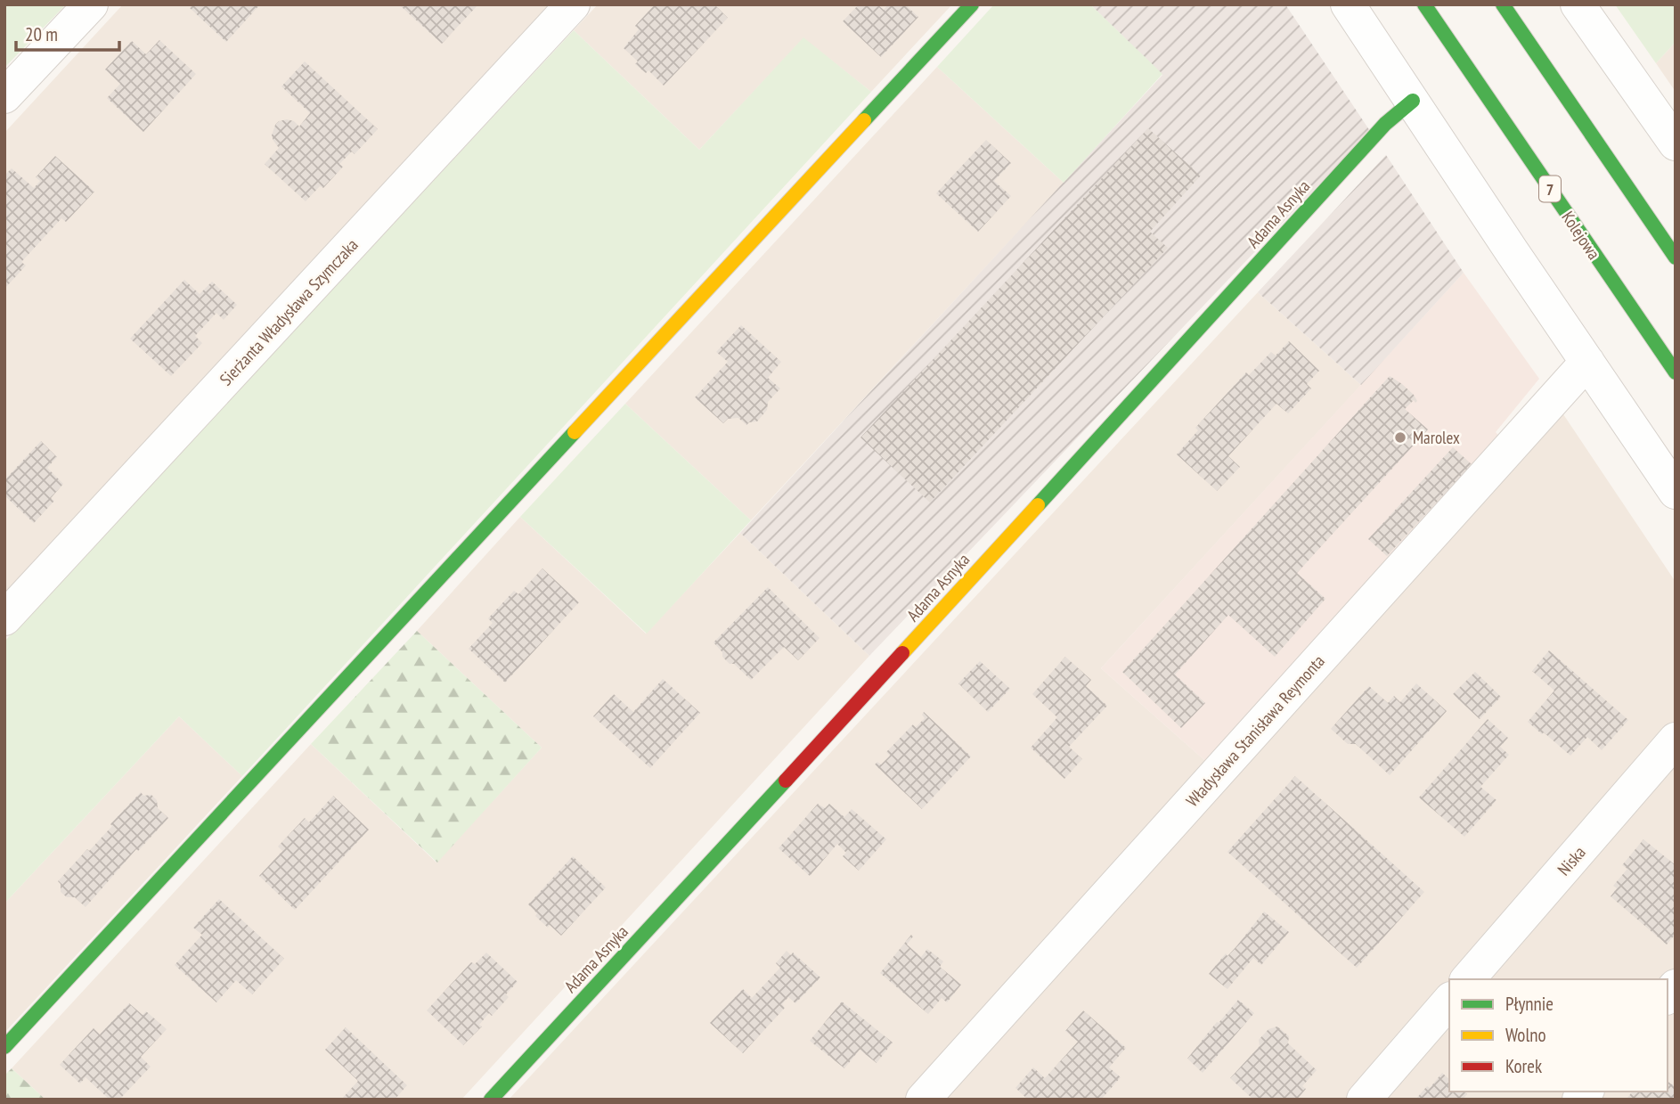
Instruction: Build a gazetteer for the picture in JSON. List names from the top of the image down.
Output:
{
  "streets": {
    "main road": ["7", "Adama Asnyka", "Kolejowa"],
    "street": ["Sierżanta Władysława Szymczaka", "Władysława Stanisława Reymonta", "Niska"]
  },
  "places": ["Marolex"],
  "legend": ["Płynnie", "Wolno", "Korek"],
  "scale_bar": "20 m"
}
